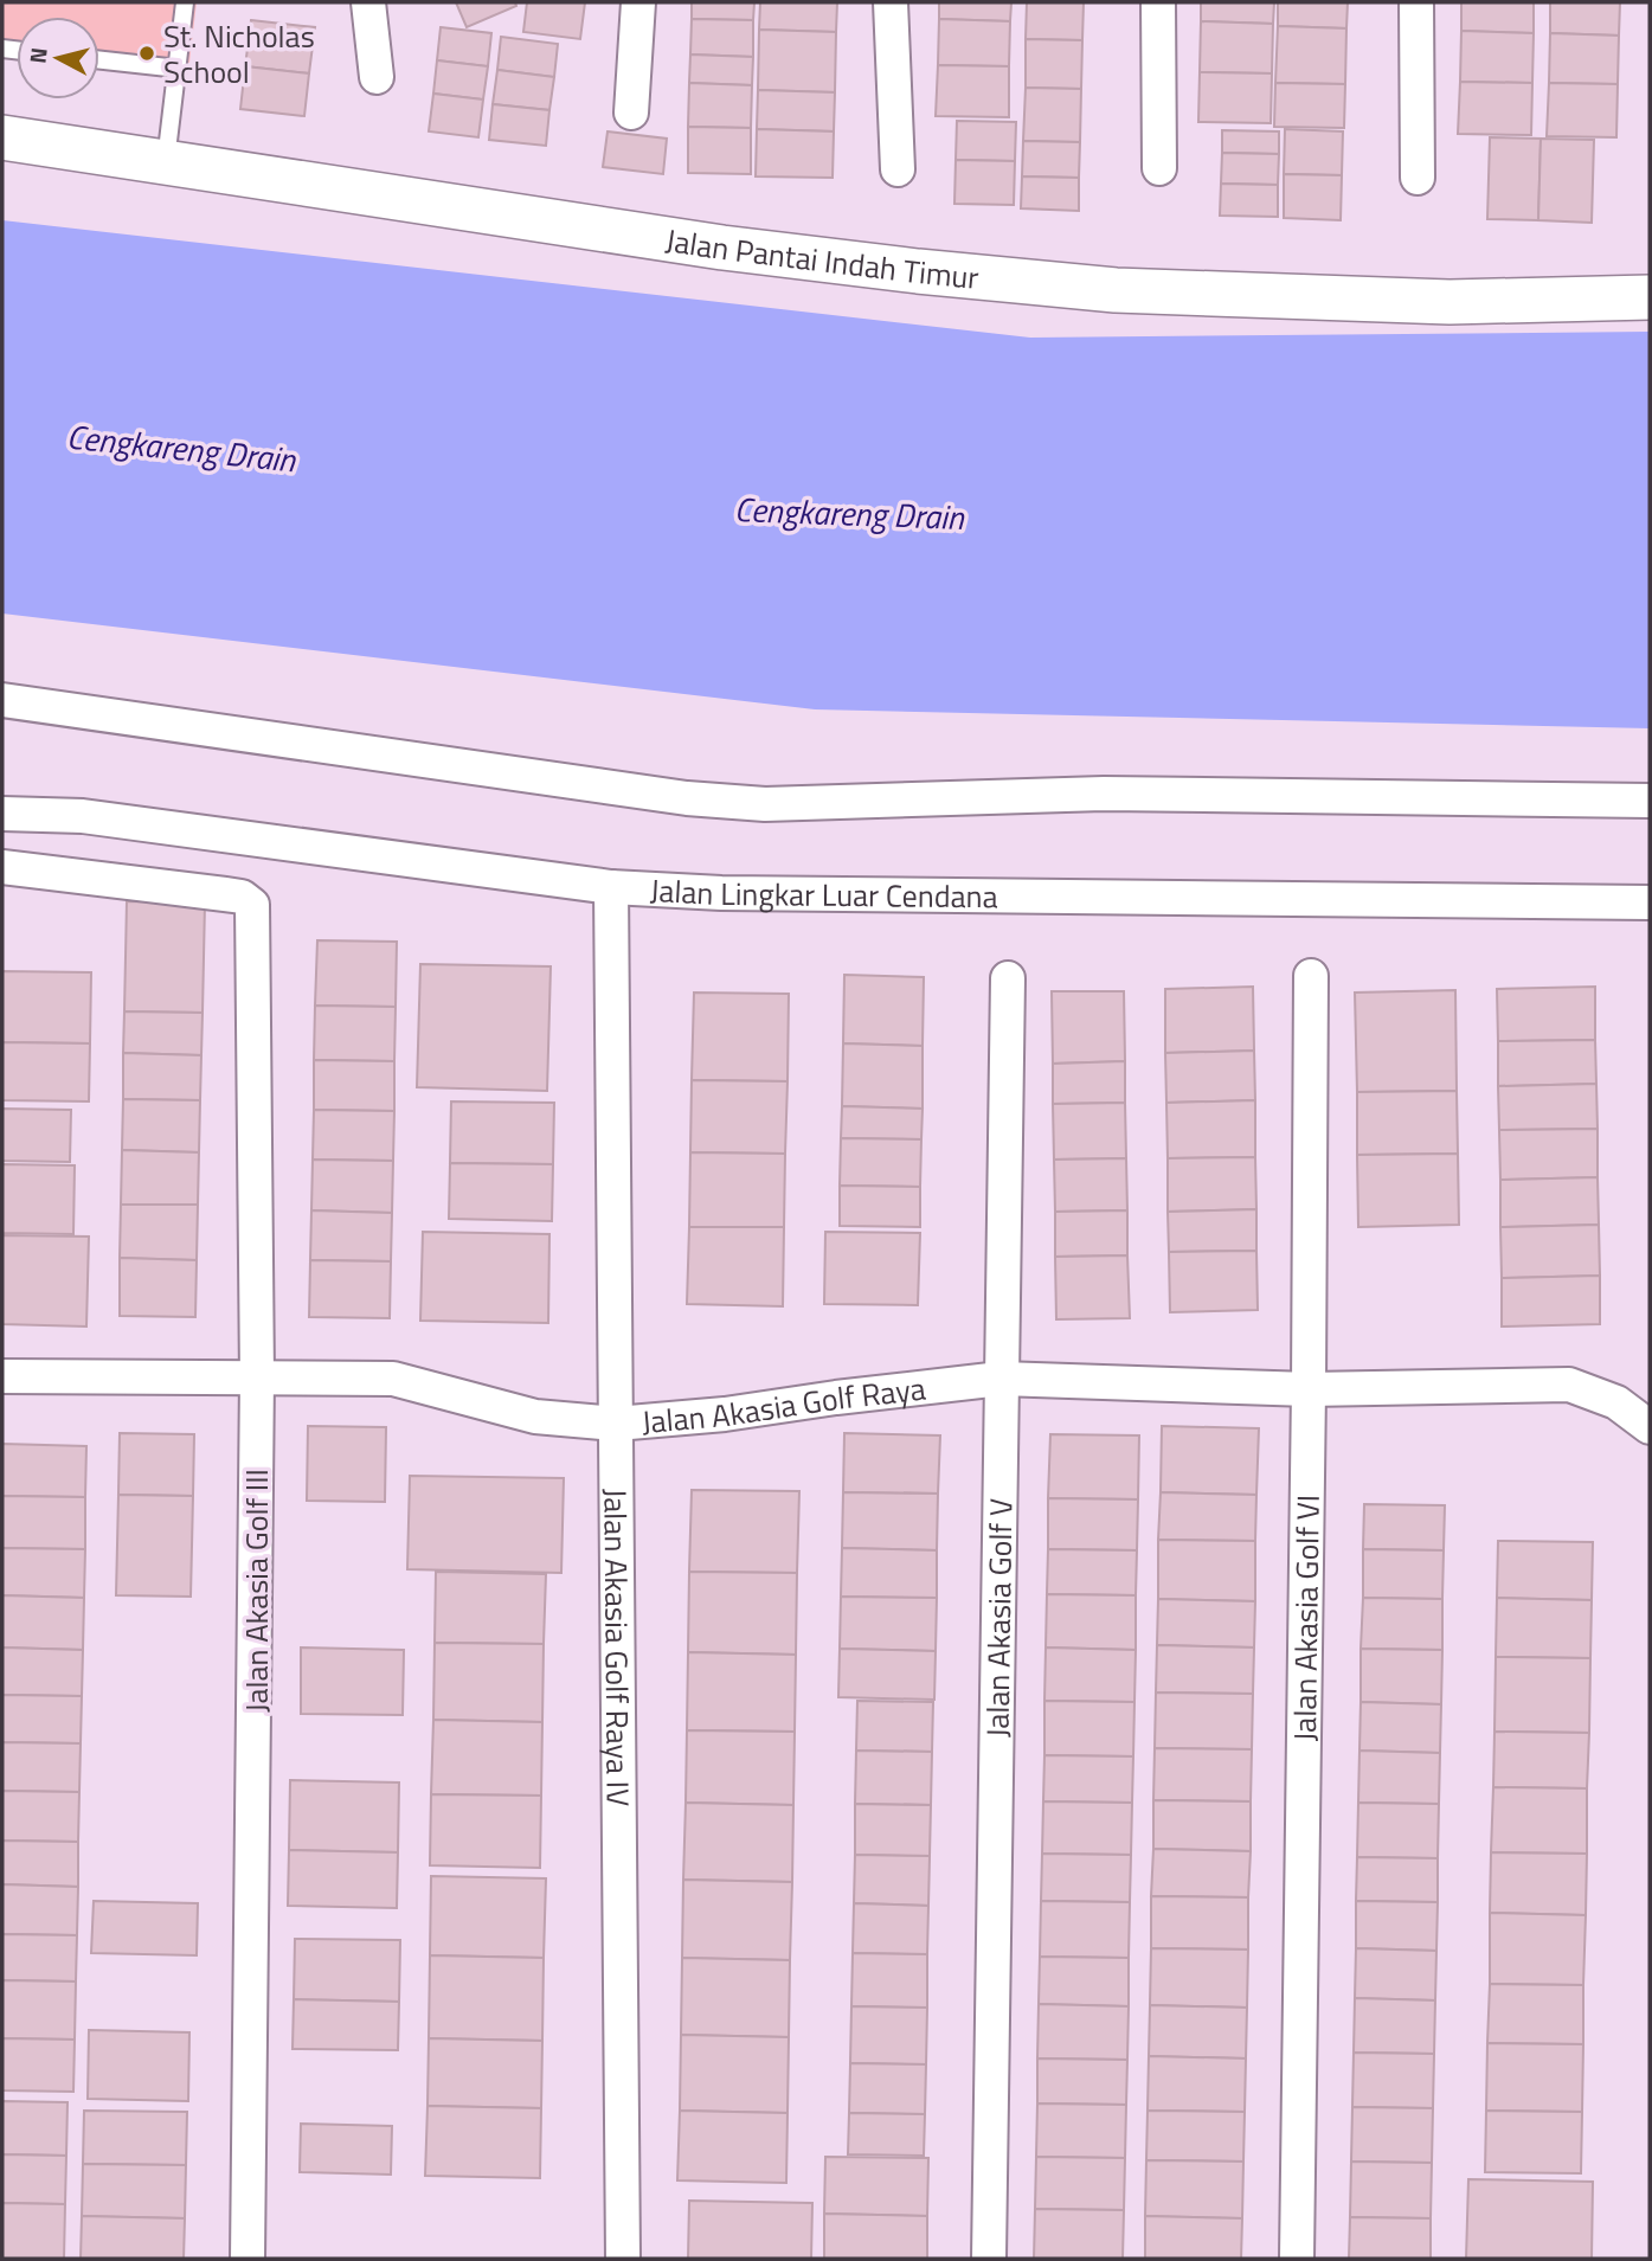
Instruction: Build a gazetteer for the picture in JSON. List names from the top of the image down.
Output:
{
  "streets": {
    "street": [
      "Jalan Pantai Indah Timur",
      "Jalan Lingkar Luar Cendana",
      "Jalan Akasia Golf Raya",
      "Jalan Akasia Golf III",
      "Jalan Akasia Golf V",
      "Jalan Akasia Golf VI",
      "Jalan Akasia Golf Raya IV"
    ]
  },
  "crossings": [
    ["Jalan Lingkar Luar Cendana", "Jalan Akasia Golf Raya IV"],
    ["Jalan Akasia Golf Raya", "Jalan Akasia Golf III"],
    ["Jalan Akasia Golf Raya", "Jalan Akasia Golf V"],
    ["Jalan Akasia Golf Raya", "Jalan Akasia Golf VI"],
    ["Jalan Akasia Golf Raya", "Jalan Akasia Golf Raya IV"]
  ],
  "water": ["Cengkareng Drain"],
  "places": ["St. Nicholas School"],
  "north": "left"
}
